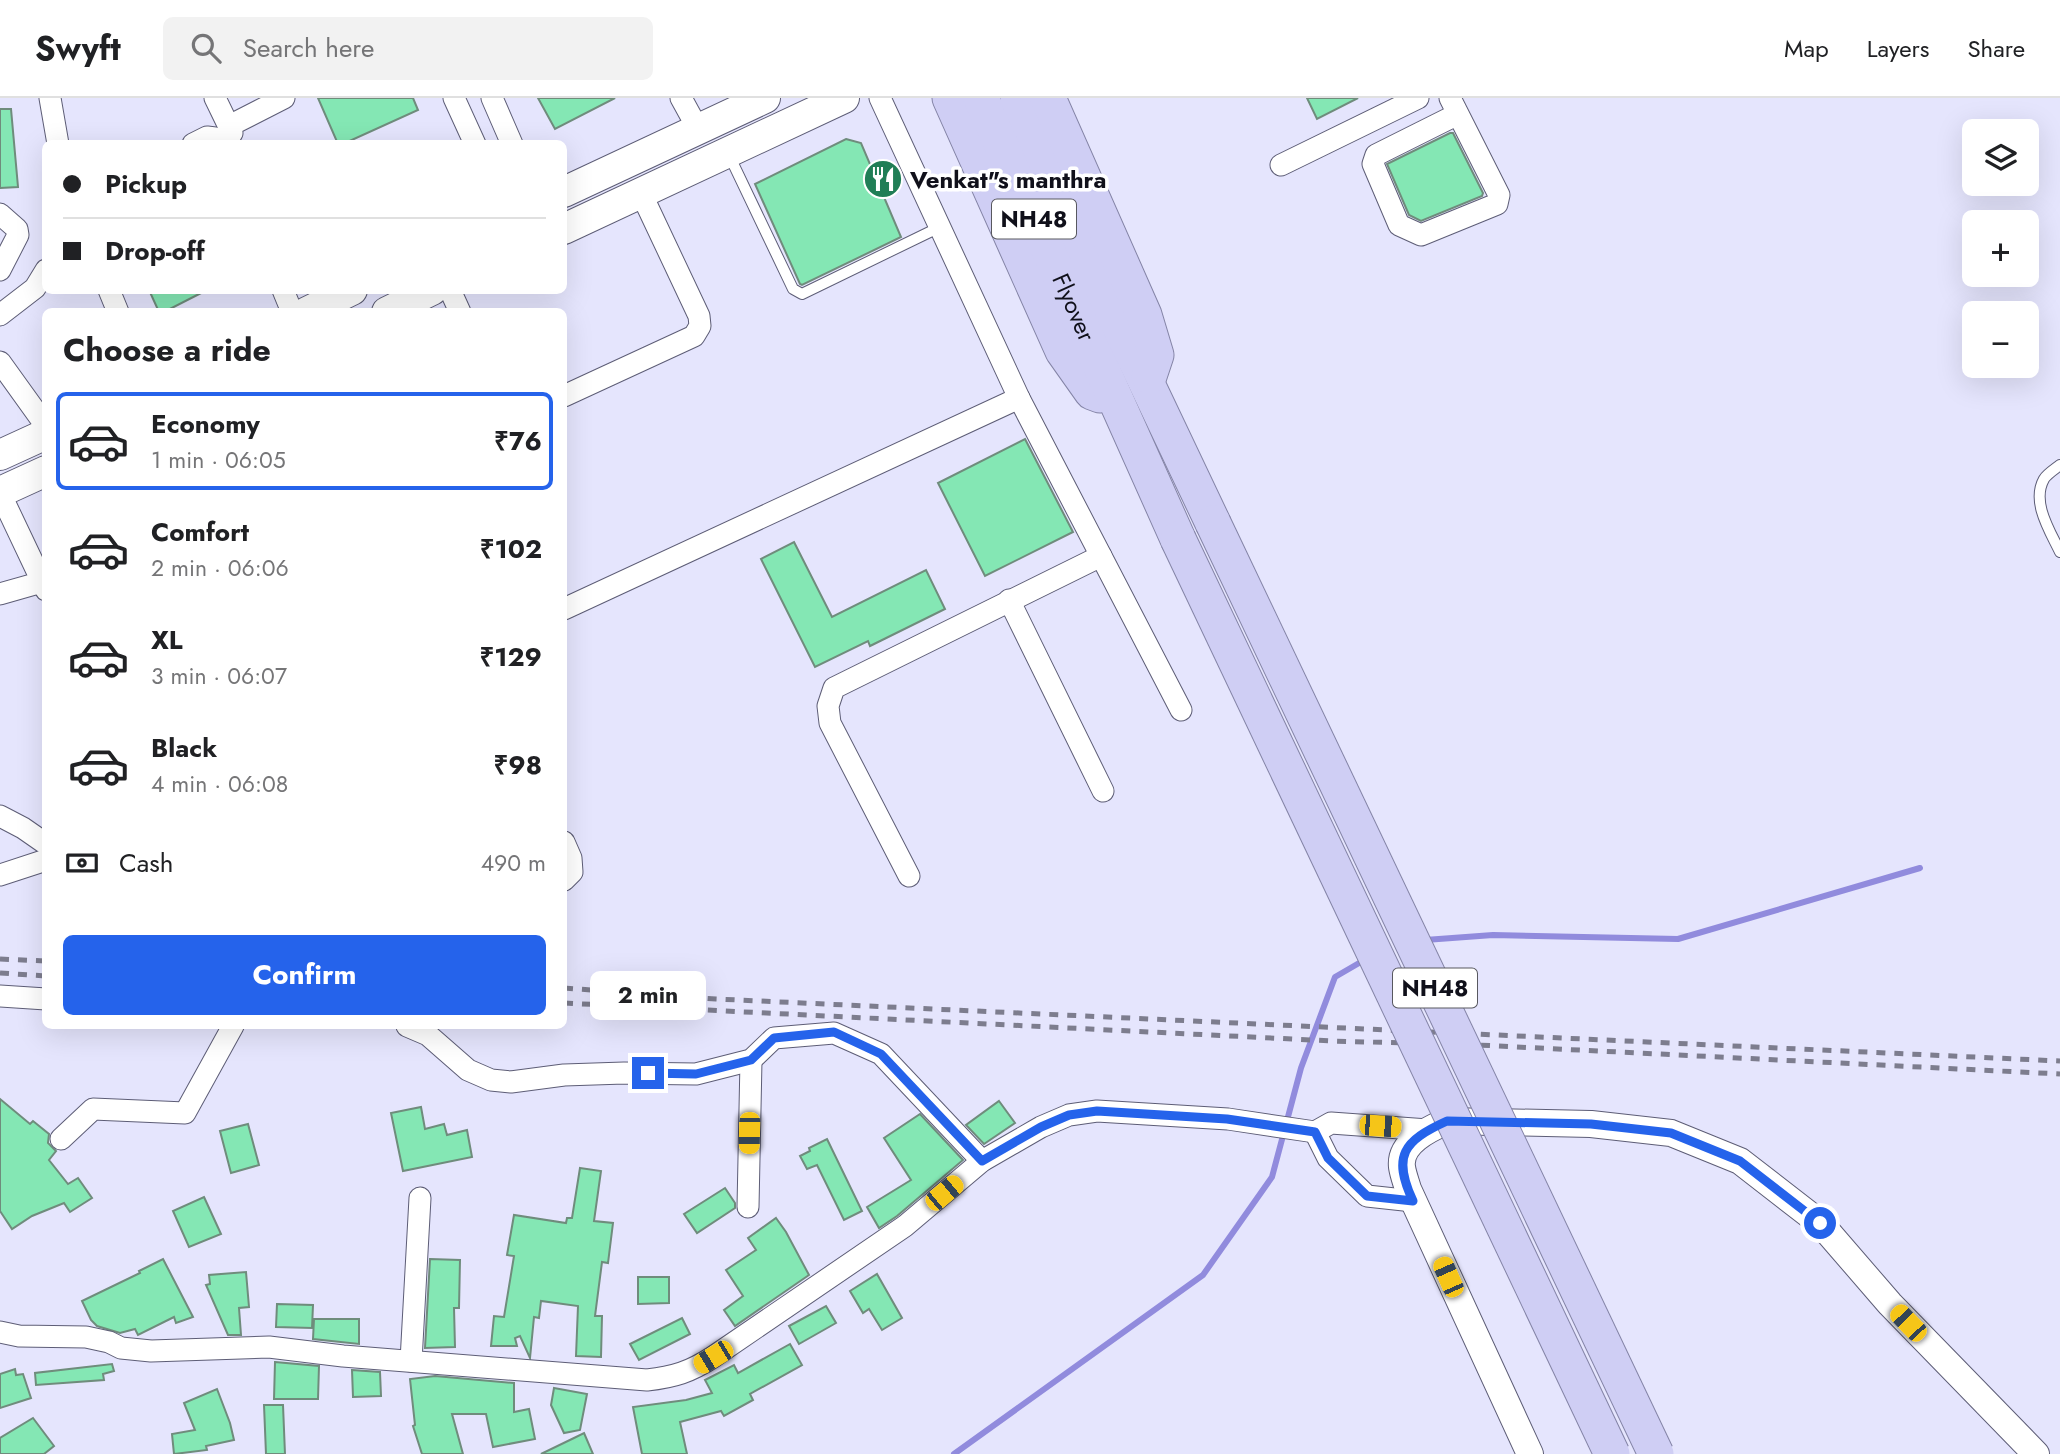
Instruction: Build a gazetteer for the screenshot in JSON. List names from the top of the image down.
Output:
{
  "streets": {
    "highway": ["NH48", "Flyover"]
  },
  "crossings": [
    ["NH48", "Flyover"]
  ],
  "places": {
    "restaurant": ["Venkat\"s manthra"]
  },
  "page": {
    "header": "Swyft",
    "search": "Search here",
    "nav": ["Map", "Layers", "Share"],
    "map_buttons": ["+", "−"],
    "banner": ["Pickup", "Drop-off"],
    "heading": "Choose a ride",
    "list": [
      {
        "name": "Economy",
        "note": "1 min · 06:05",
        "value": "₹76"
      },
      {
        "name": "Comfort",
        "note": "2 min · 06:06",
        "value": "₹102"
      },
      {
        "name": "XL",
        "note": "3 min · 06:07",
        "value": "₹129"
      },
      {
        "name": "Black",
        "note": "4 min · 06:08",
        "value": "₹98"
      }
    ],
    "pay": ["Cash", "490 m"],
    "buttons": "Confirm",
    "bubble": "2 min"
  }
}
